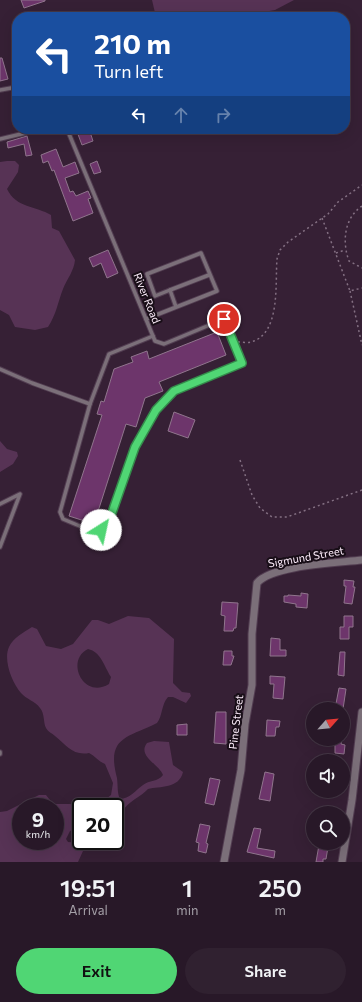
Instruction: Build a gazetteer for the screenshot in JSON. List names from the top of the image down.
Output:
{
  "streets": {
    "street": ["Sigmund Street", "Pine Street"],
    "lane": ["River Road"]
  },
  "crossings": [
    ["Sigmund Street", "Pine Street"]
  ],
  "north": "top right",
  "page": {
    "turn": ["210 m", "Turn left"],
    "speed": "9 km/h",
    "limit": "20",
    "eta": [
      "19:51",
      "Arrival",
      "1",
      "min",
      "250",
      "m"
    ],
    "buttons": ["Exit", "Share"]
  }
}
